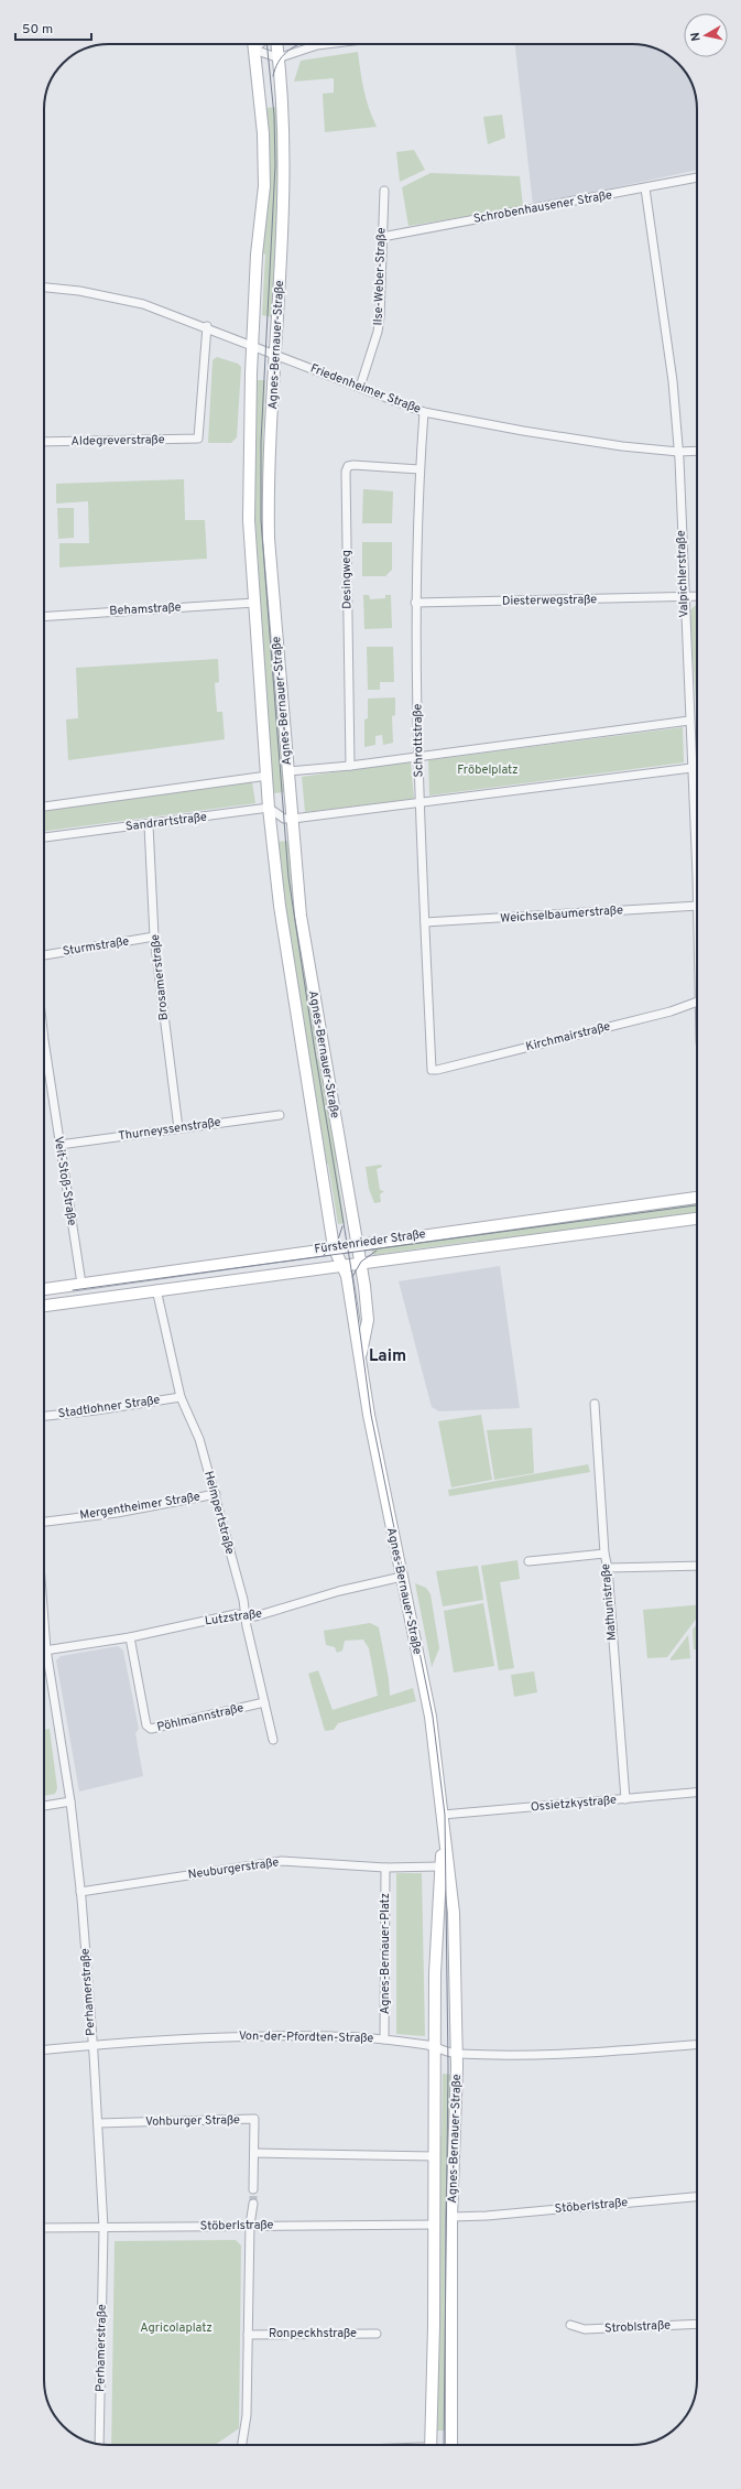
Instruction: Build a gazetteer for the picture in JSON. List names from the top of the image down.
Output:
{
  "streets": {
    "main road": ["Agnes-Bernauer-Straße", "Fürstenrieder Straße"],
    "street": [
      "Schrobenhausener Straße",
      "Ilse-Weber-Straße",
      "Friedenheimer Straße",
      "Aldegreverstraße",
      "Valpichlerstraße",
      "Desingweg",
      "Diesterwegstraße",
      "Behamstraße",
      "Schrottstraße",
      "Sandrartstraße",
      "Weichselbaumerstraße",
      "Sturmstraße",
      "Brosamerstraße",
      "Kirchmairstraße",
      "Thurneyssenstraße",
      "Veit-Stoß-Straße",
      "Stadtlohner Straße",
      "Mergentheimer Straße",
      "Helmpertstraße",
      "Mathunistraße",
      "Lutzstraße",
      "Pöhlmannstraße",
      "Ossietzkystraße",
      "Neuburgerstraße",
      "Agnes-Bernauer-Platz",
      "Perhamerstraße",
      "Von-der-Pfordten-Straße",
      "Vohburger Straße",
      "Stöberlstraße",
      "Stroblstraße",
      "Ronpeckhstraße"
    ]
  },
  "crossings": [
    ["Schrobenhausener Straße", "Ilse-Weber-Straße"],
    ["Schrobenhausener Straße", "Valpichlerstraße"],
    ["Ilse-Weber-Straße", "Friedenheimer Straße"],
    ["Agnes-Bernauer-Straße", "Friedenheimer Straße"],
    ["Agnes-Bernauer-Straße", "Behamstraße"],
    ["Agnes-Bernauer-Straße", "Sandrartstraße"],
    ["Agnes-Bernauer-Straße", "Fürstenrieder Straße"],
    ["Agnes-Bernauer-Straße", "Lutzstraße"],
    ["Agnes-Bernauer-Straße", "Ossietzkystraße"],
    ["Agnes-Bernauer-Straße", "Neuburgerstraße"],
    ["Agnes-Bernauer-Straße", "Von-der-Pfordten-Straße"],
    ["Agnes-Bernauer-Straße", "Stöberlstraße"],
    ["Friedenheimer Straße", "Aldegreverstraße"],
    ["Friedenheimer Straße", "Valpichlerstraße"],
    ["Friedenheimer Straße", "Schrottstraße"],
    ["Valpichlerstraße", "Diesterwegstraße"],
    ["Desingweg", "Schrottstraße"],
    ["Diesterwegstraße", "Schrottstraße"],
    ["Schrottstraße", "Weichselbaumerstraße"],
    ["Schrottstraße", "Kirchmairstraße"],
    ["Sandrartstraße", "Brosamerstraße"],
    ["Sturmstraße", "Brosamerstraße"],
    ["Brosamerstraße", "Thurneyssenstraße"],
    ["Thurneyssenstraße", "Veit-Stoß-Straße"],
    ["Veit-Stoß-Straße", "Fürstenrieder Straße"],
    ["Fürstenrieder Straße", "Helmpertstraße"],
    ["Stadtlohner Straße", "Helmpertstraße"],
    ["Mergentheimer Straße", "Helmpertstraße"],
    ["Helmpertstraße", "Lutzstraße"],
    ["Helmpertstraße", "Pöhlmannstraße"],
    ["Mathunistraße", "Ossietzkystraße"],
    ["Lutzstraße", "Pöhlmannstraße"],
    ["Lutzstraße", "Perhamerstraße"],
    ["Neuburgerstraße", "Agnes-Bernauer-Platz"],
    ["Neuburgerstraße", "Perhamerstraße"],
    ["Agnes-Bernauer-Platz", "Von-der-Pfordten-Straße"],
    ["Perhamerstraße", "Von-der-Pfordten-Straße"],
    ["Perhamerstraße", "Vohburger Straße"],
    ["Perhamerstraße", "Stöberlstraße"]
  ],
  "districts": ["Laim"],
  "parks": ["Fröbelplatz", "Agricolaplatz"],
  "scale_bar": "50 m",
  "north": "left"
}
